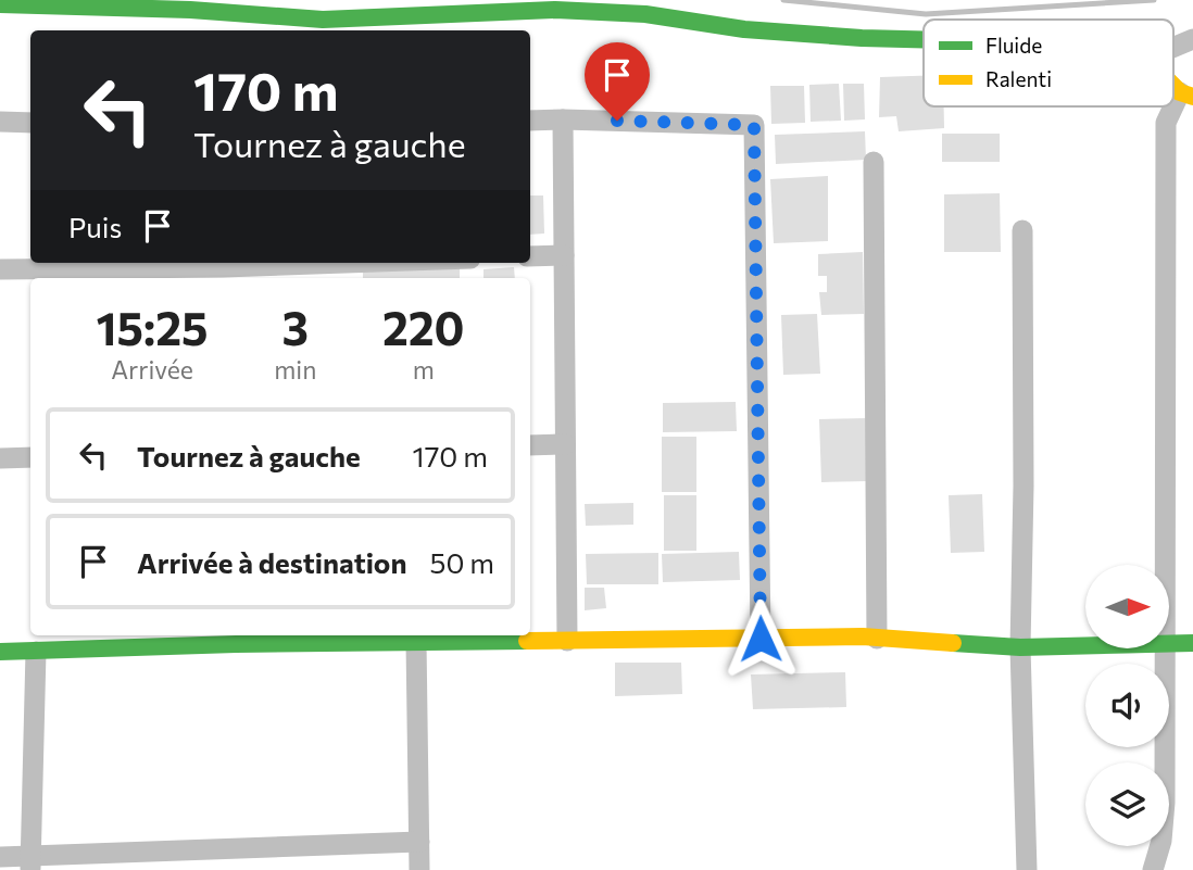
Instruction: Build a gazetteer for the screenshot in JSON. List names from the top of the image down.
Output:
{
  "legend": ["Fluide", "Ralenti"],
  "north": "right",
  "page": {
    "turn": ["170 m", "Tournez à gauche"],
    "then": "Puis",
    "eta": [
      "15:25",
      "Arrivée",
      "3",
      "min",
      "220",
      "m"
    ],
    "list": [
      {
        "name": "Tournez à gauche",
        "value": "170 m"
      },
      {
        "name": "Arrivée à destination",
        "value": "50 m"
      }
    ]
  }
}
